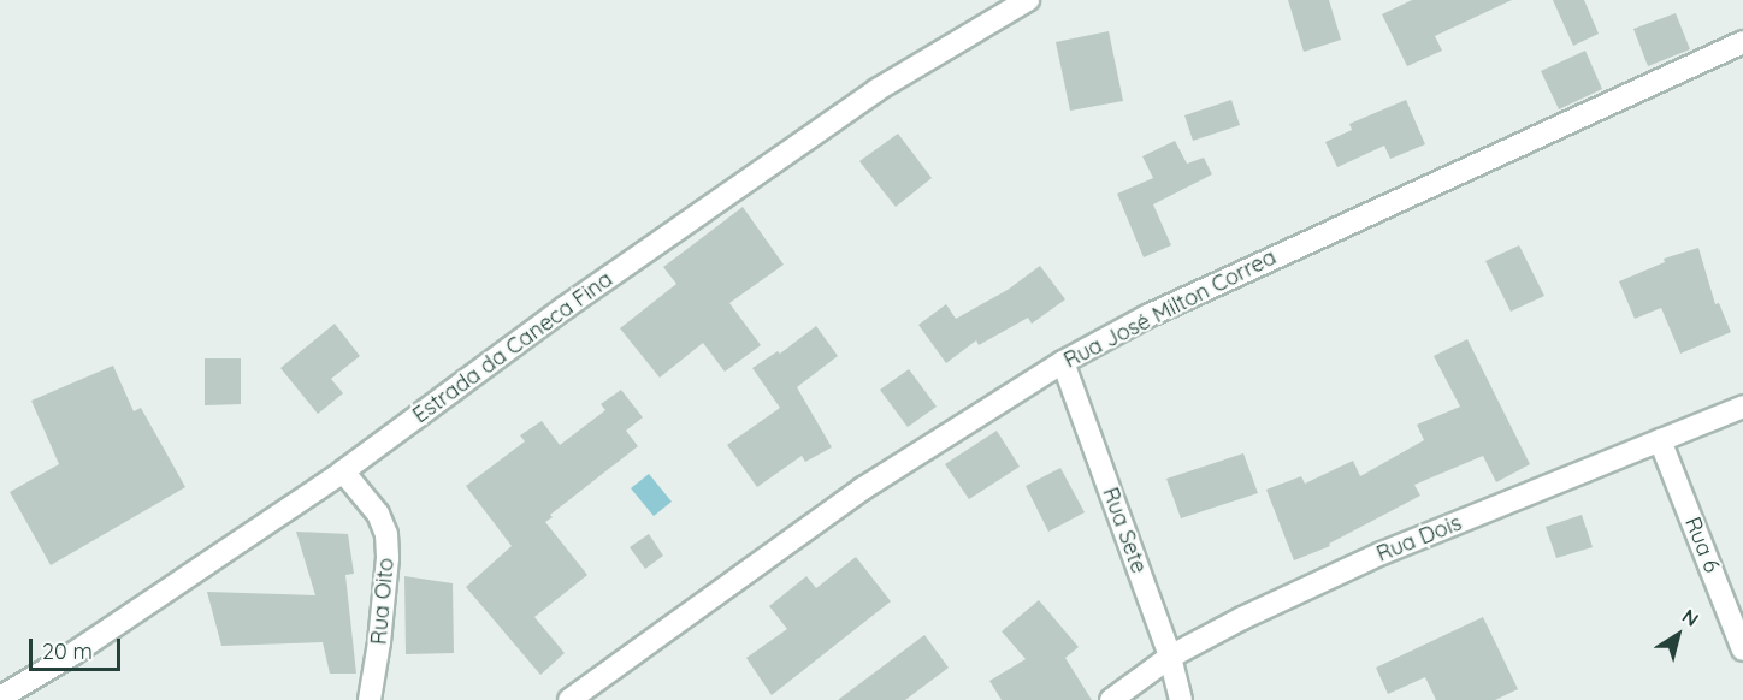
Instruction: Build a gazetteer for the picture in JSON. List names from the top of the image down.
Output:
{
  "streets": {
    "street": [
      "Rua José Milton Correa",
      "Estrada da Caneca Fina",
      "Rua Sete",
      "Rua Dois",
      "Rua 6",
      "Rua Oito"
    ]
  },
  "crossings": [
    ["Rua José Milton Correa", "Rua Sete"],
    ["Estrada da Caneca Fina", "Rua Oito"],
    ["Rua Sete", "Rua Dois"],
    ["Rua Dois", "Rua 6"]
  ],
  "scale_bar": "20 m",
  "north": "top right"
}
